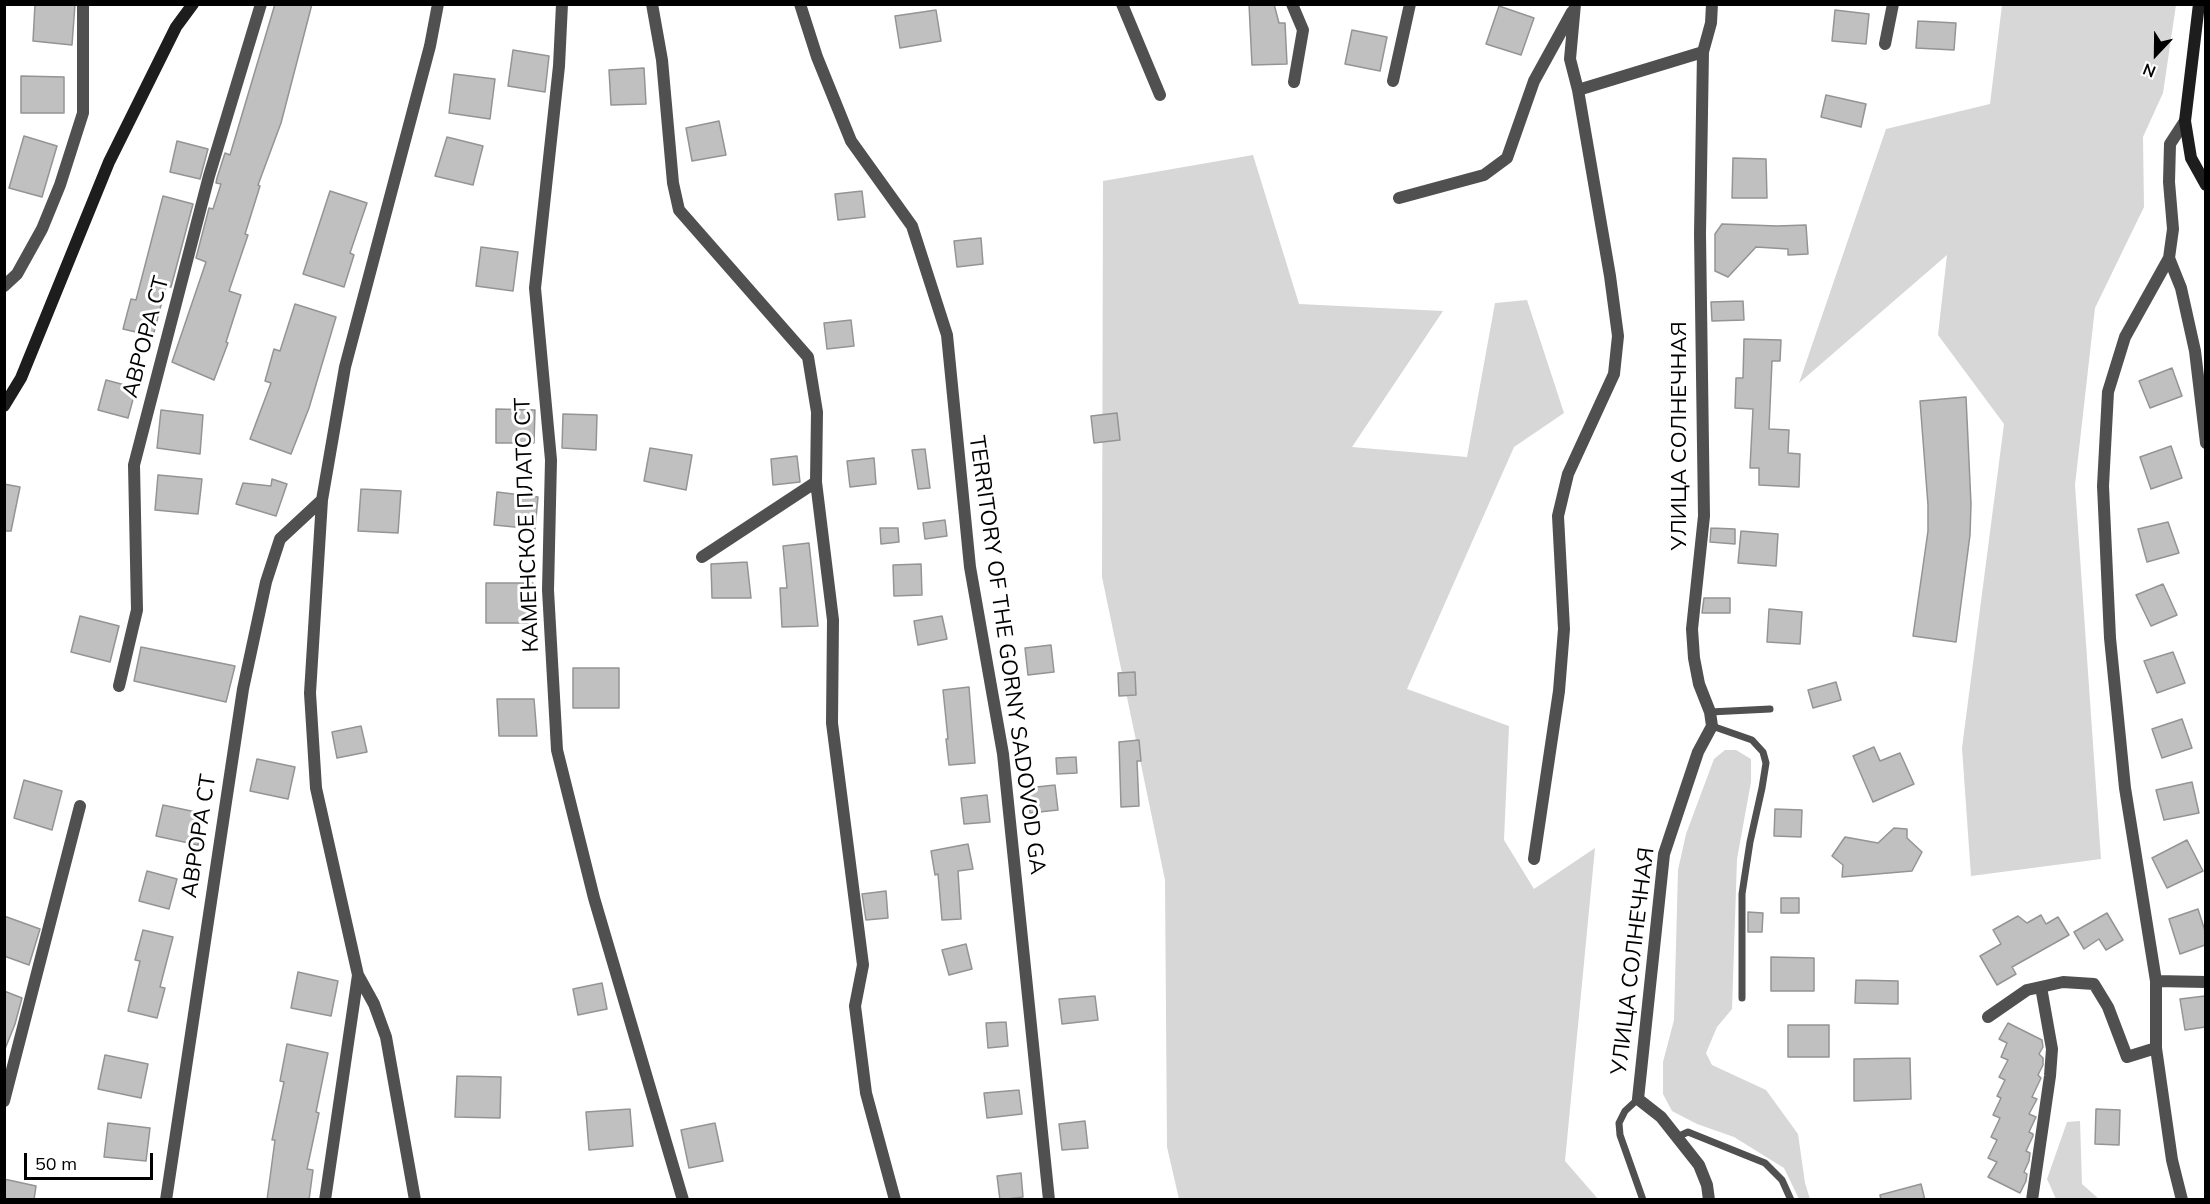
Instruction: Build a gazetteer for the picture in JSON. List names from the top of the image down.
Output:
{
  "streets": {
    "street": [
      "АВРОРА СТ",
      "УЛИЦА СОЛНЕЧНАЯ",
      "КАМЕНСКОЕ ПЛАТО СТ",
      "TERRITORY OF THE GORNY SADOVOD GA"
    ]
  },
  "scale_bar": "50 m",
  "north": "bottom"
}
